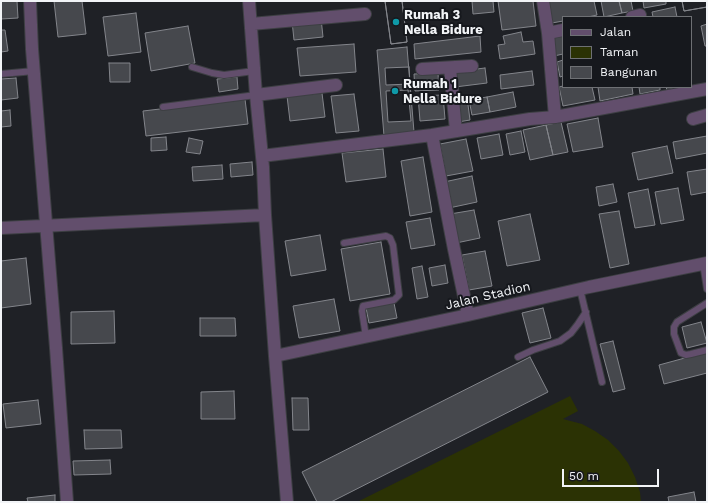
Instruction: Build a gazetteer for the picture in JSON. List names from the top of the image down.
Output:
{
  "streets": {
    "street": ["Jalan Stadion"]
  },
  "places": ["Rumah 3 Nella Bidure", "Rumah 1 Nella Bidure"],
  "legend": ["Jalan", "Taman", "Bangunan"],
  "scale_bar": "50 m"
}
